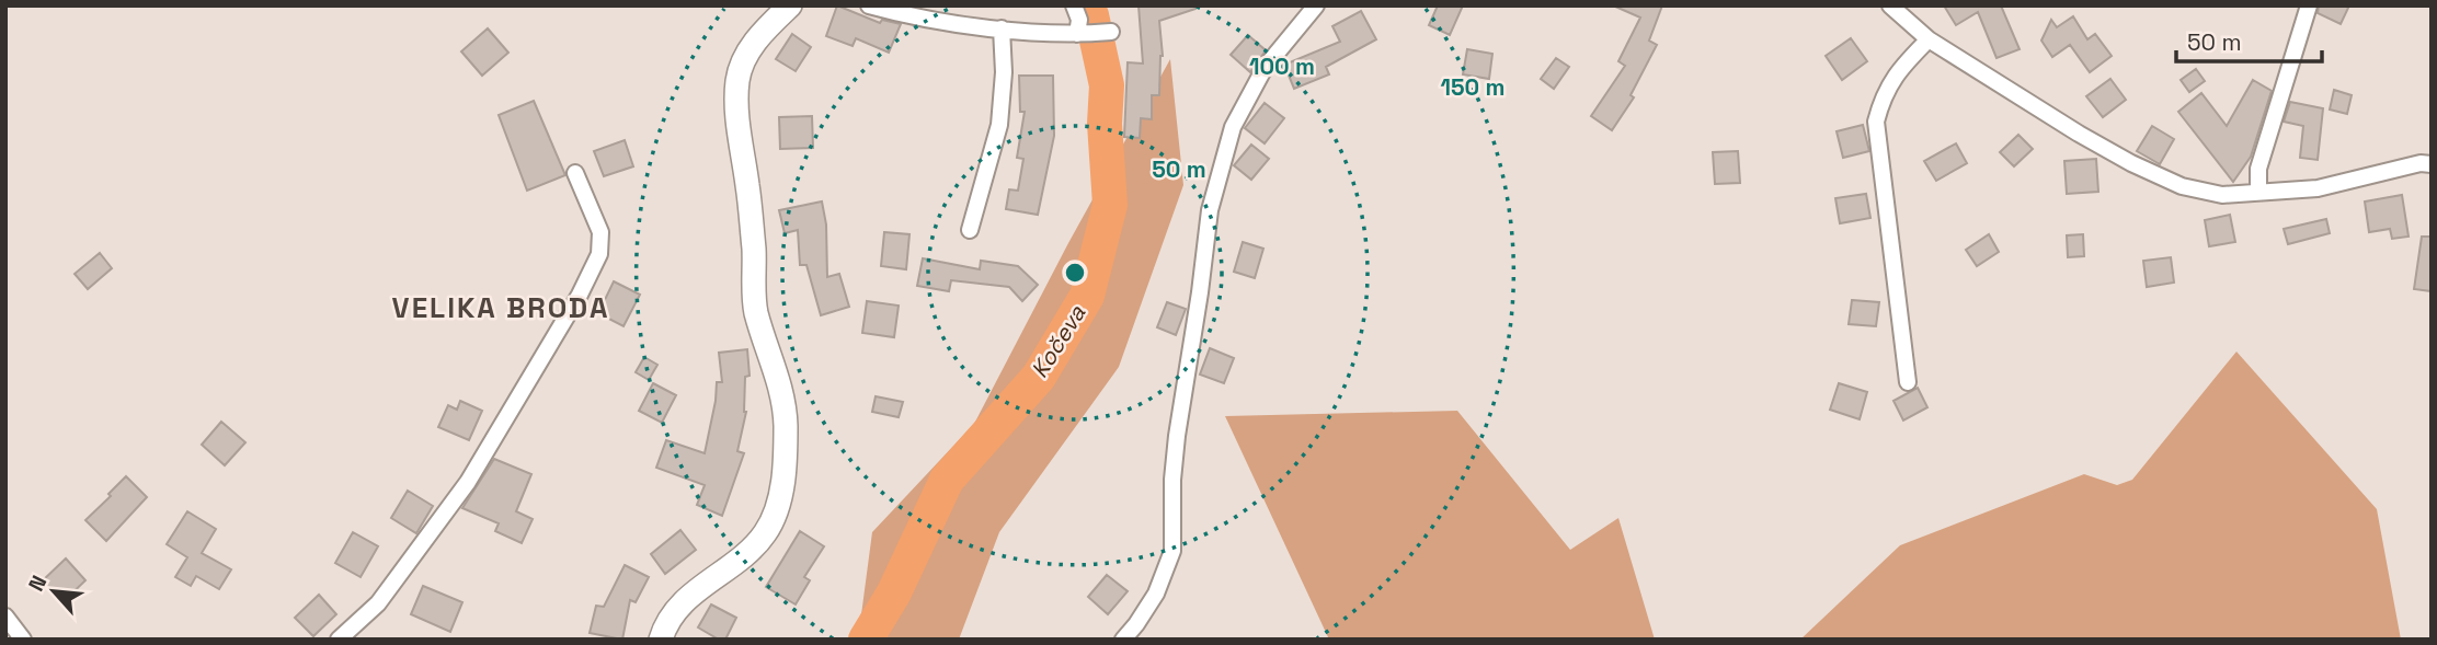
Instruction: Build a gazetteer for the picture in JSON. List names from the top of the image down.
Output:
{
  "districts": ["VELIKA BRODA"],
  "water": ["Kočeva"],
  "scale_bar": "50 m",
  "north": "top left",
  "rings": ["100 m", "150 m", "50 m"]
}
